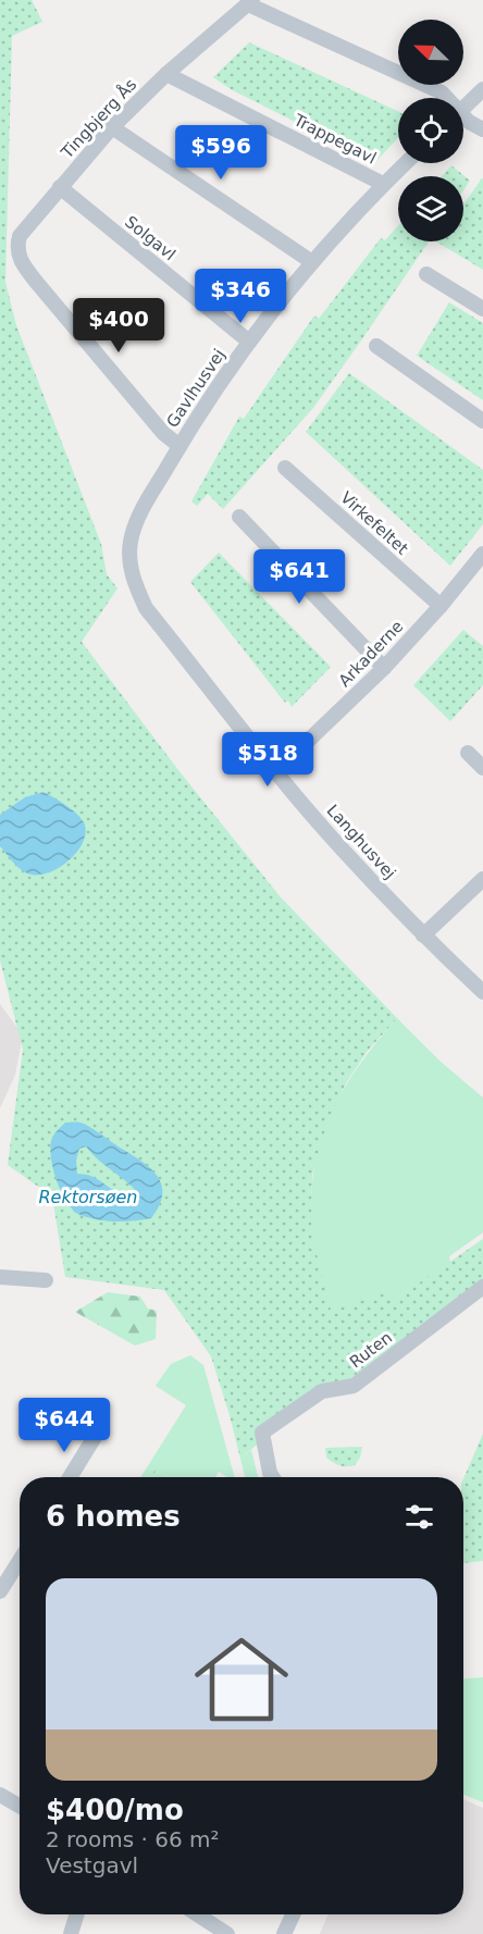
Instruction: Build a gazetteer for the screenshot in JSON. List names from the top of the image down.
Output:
{
  "streets": {
    "street": [
      "Tingbjerg Ås",
      "Trappegavl",
      "Solgavl",
      "Gavlhusvej",
      "Virkefeltet",
      "Arkaderne",
      "Langhusvej",
      "Ruten"
    ]
  },
  "crossings": [
    ["Tingbjerg Ås", "Trappegavl"],
    ["Tingbjerg Ås", "Solgavl"],
    ["Tingbjerg Ås", "Gavlhusvej"],
    ["Trappegavl", "Gavlhusvej"],
    ["Solgavl", "Gavlhusvej"],
    ["Gavlhusvej", "Langhusvej"],
    ["Virkefeltet", "Arkaderne"],
    ["Arkaderne", "Langhusvej"]
  ],
  "water": ["Rektorsøen"],
  "north": "top left",
  "page": {
    "price": [
      "$596",
      "$346",
      "$400",
      "$641",
      "$518",
      "$644"
    ],
    "heading": "6 homes",
    "list": [
      {
        "name": "$400/mo",
        "note": "2 rooms · 66 m² · Vestgavl"
      }
    ]
  }
}
